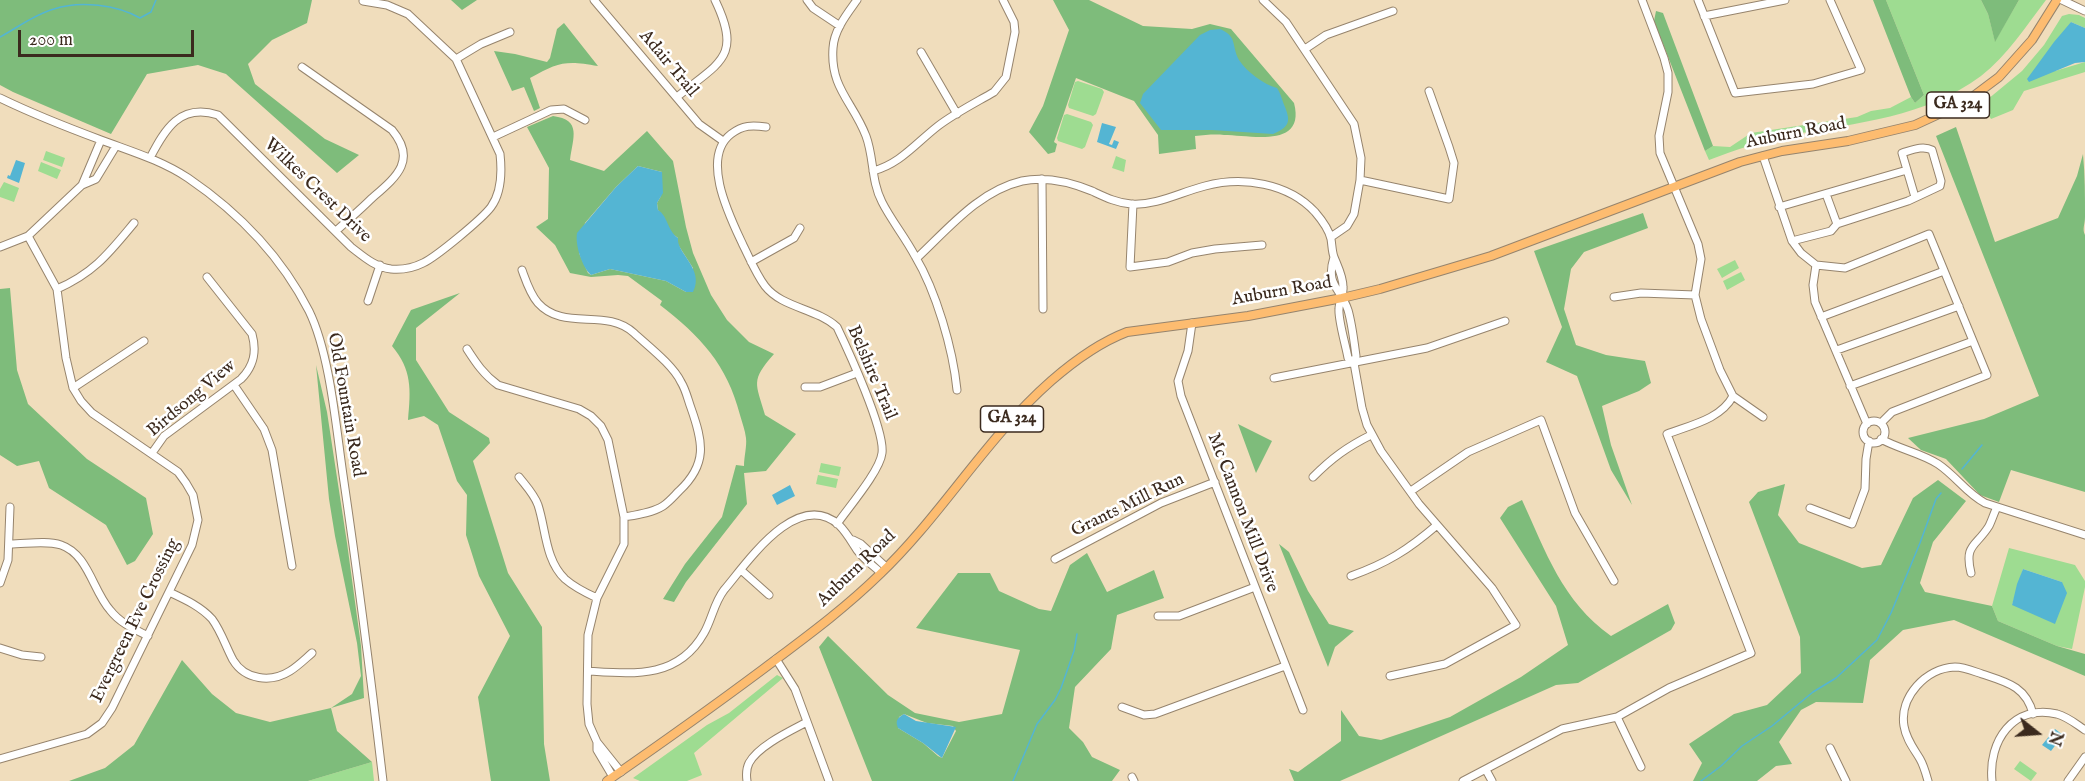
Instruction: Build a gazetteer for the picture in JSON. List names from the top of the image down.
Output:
{
  "streets": {
    "main road": ["GA 324", "Auburn Road"],
    "street": [
      "Adair Trail",
      "Wilkes Crest Drive",
      "Belshire Trail",
      "Birdsong View",
      "Old Fountain Road",
      "Grants Mill Run",
      "Mc Cannon Mill Drive",
      "Evergreen Eve Crossing"
    ]
  },
  "crossings": [
    ["Adair Trail", "Belshire Trail"],
    ["Auburn Road", "Mc Cannon Mill Drive"],
    ["Wilkes Crest Drive", "Old Fountain Road"],
    ["Birdsong View", "Evergreen Eve Crossing"],
    ["Grants Mill Run", "Mc Cannon Mill Drive"]
  ],
  "scale_bar": "200 m",
  "north": "right"
}
